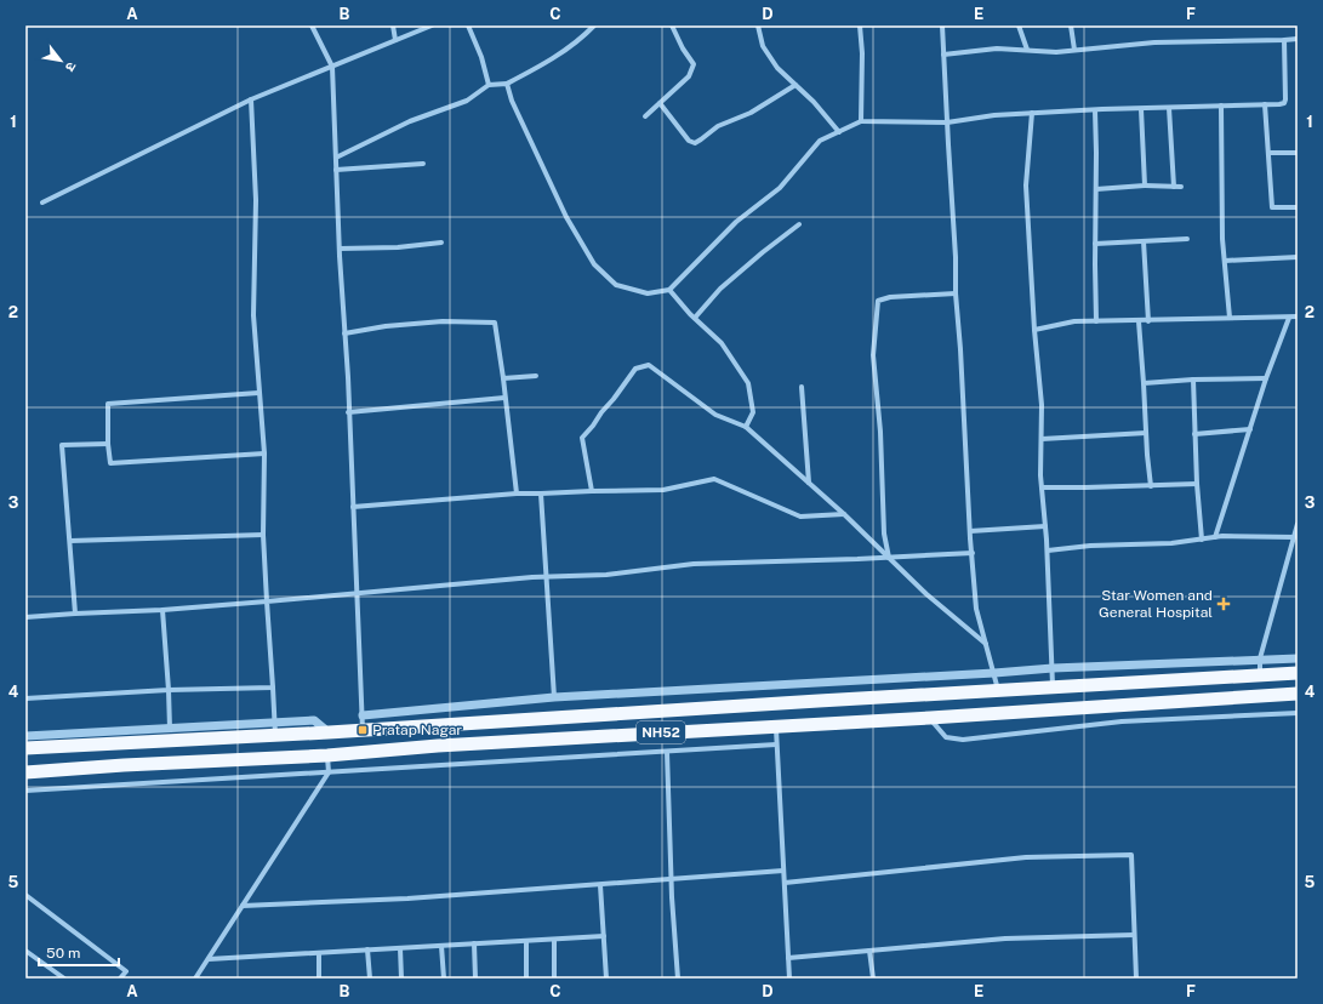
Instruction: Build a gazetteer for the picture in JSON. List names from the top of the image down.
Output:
{
  "streets": {
    "highway": ["NH52"]
  },
  "places": {
    "health": ["Star Women and General Hospital"],
    "transit": ["Pratap Nagar"]
  },
  "scale_bar": "50 m",
  "north": "bottom right",
  "grid": {
    "columns": [
      "A",
      "B",
      "C",
      "D",
      "E",
      "F"
    ],
    "rows": [
      "1",
      "2",
      "3",
      "4",
      "5"
    ]
  }
}
